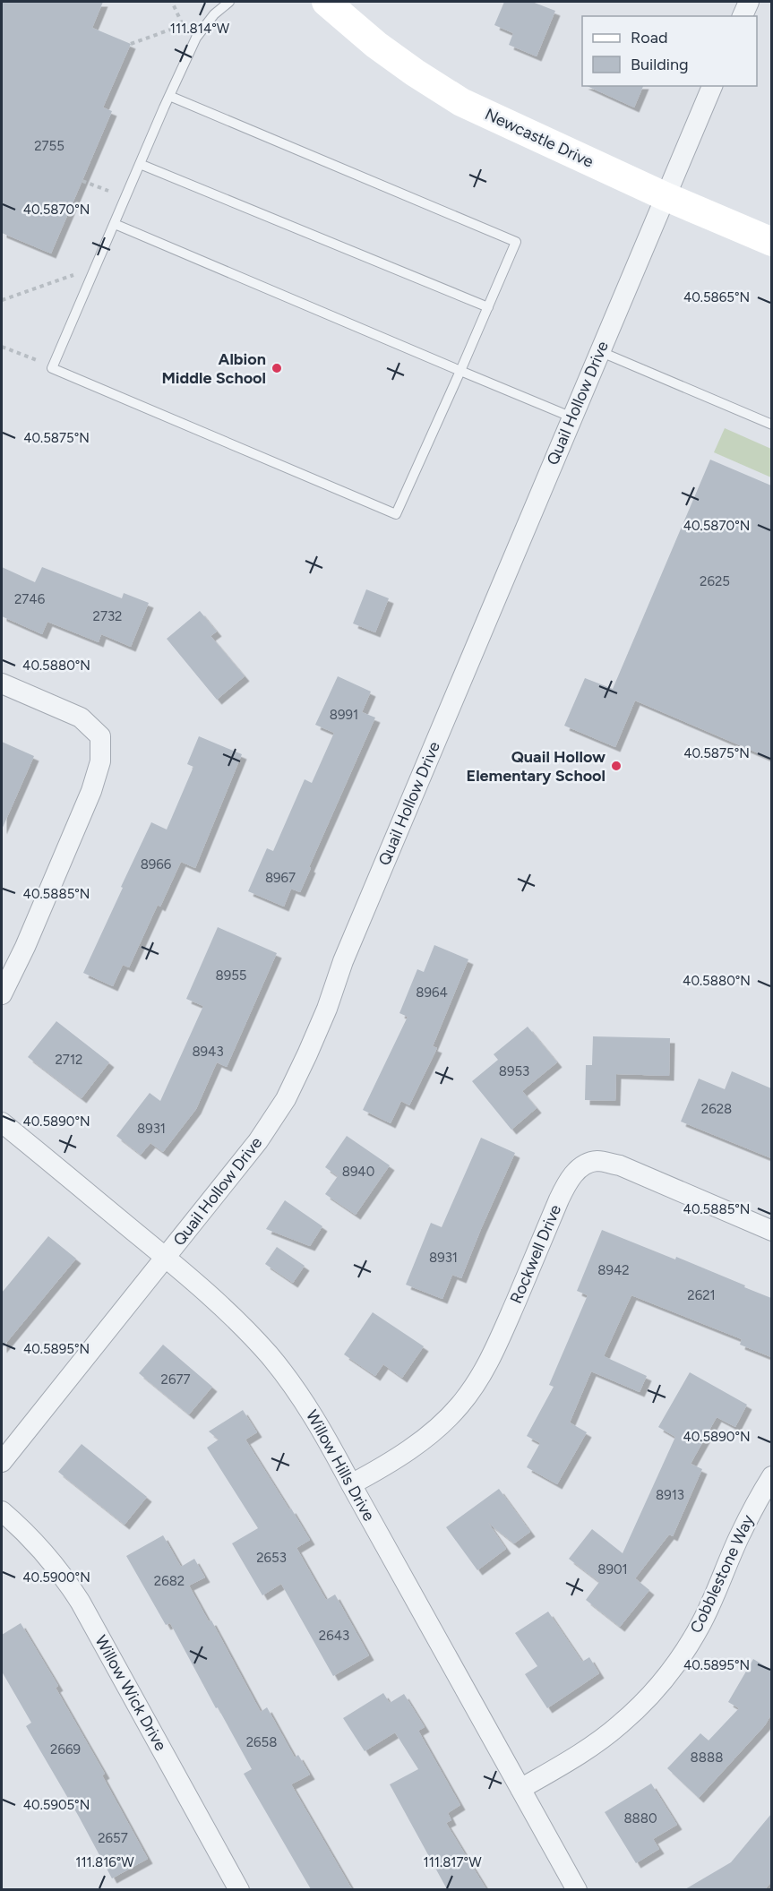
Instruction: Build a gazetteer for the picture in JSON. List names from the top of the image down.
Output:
{
  "streets": {
    "street": [
      "Newcastle Drive",
      "Quail Hollow Drive",
      "Rockwell Drive",
      "Willow Hills Drive",
      "Cobblestone Way",
      "Willow Wick Drive"
    ]
  },
  "crossings": [
    ["Newcastle Drive", "Quail Hollow Drive"],
    ["Quail Hollow Drive", "Willow Hills Drive"],
    ["Rockwell Drive", "Willow Hills Drive"],
    ["Willow Hills Drive", "Cobblestone Way"]
  ],
  "places": ["Albion Middle School", "Quail Hollow Elementary School"],
  "house_numbers": [
    "2755",
    "2625",
    "2746",
    "2732",
    "8991",
    "8966",
    "8967",
    "8955",
    "8964",
    "8943",
    "2712",
    "8953",
    "2628",
    "8931",
    "8940",
    "8931",
    "8942",
    "2621",
    "2677",
    "8913",
    "2653",
    "8901",
    "2682",
    "2643",
    "2658",
    "2669",
    "8888",
    "8880",
    "2657"
  ],
  "legend": ["Road", "Building"],
  "coordinates": [
    "111.814°W",
    "40.5870°N",
    "40.5865°N",
    "40.5875°N",
    "40.5880°N",
    "40.5885°N",
    "40.5890°N",
    "40.5895°N",
    "40.5900°N",
    "40.5905°N",
    "111.816°W",
    "111.817°W"
  ]
}
